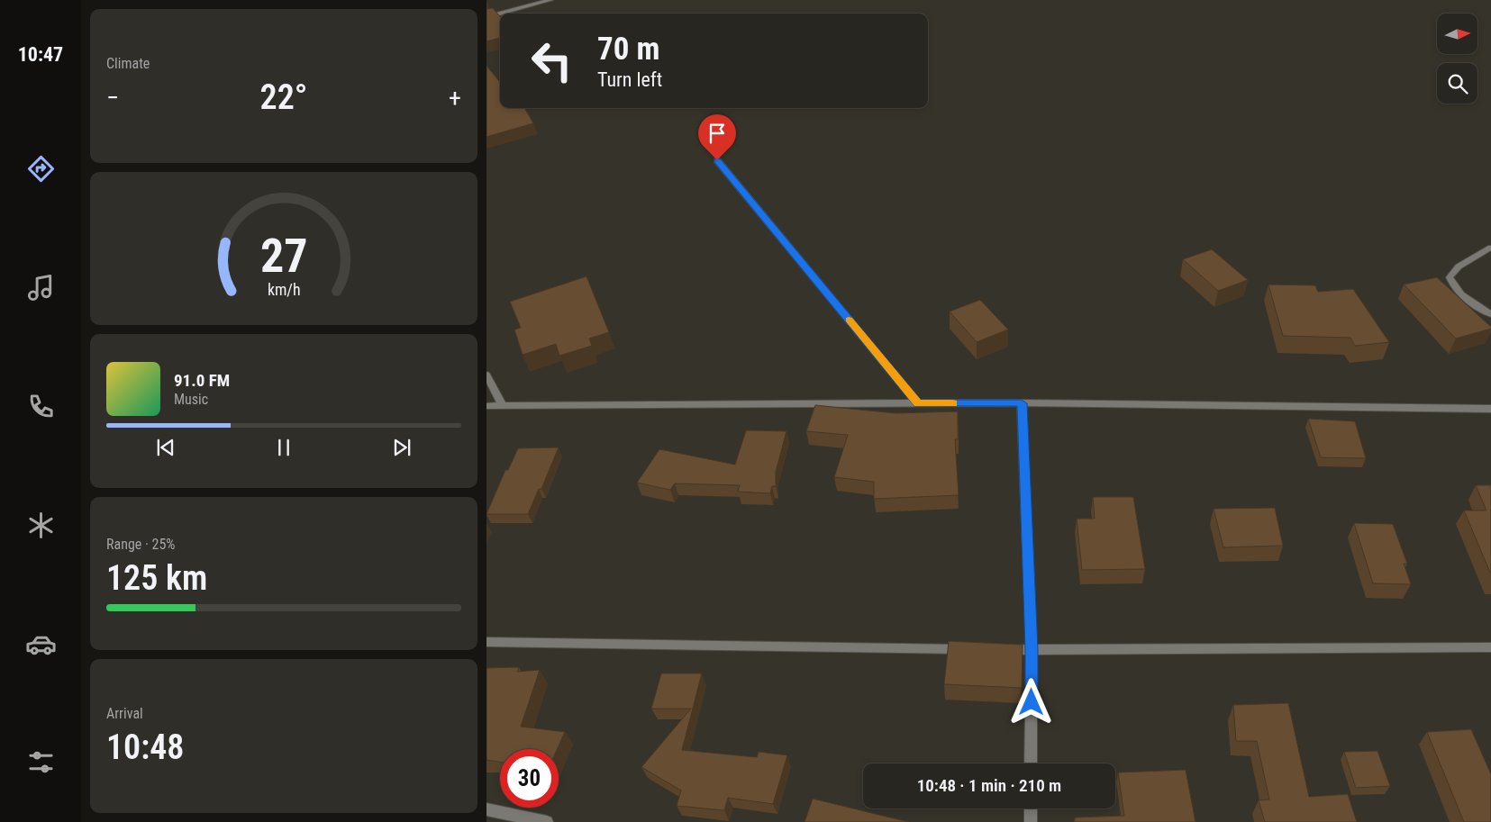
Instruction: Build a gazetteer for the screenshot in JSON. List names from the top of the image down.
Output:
{
  "north": "right",
  "page": {
    "tabs": "10:47",
    "tile": [
      "Climate",
      ["Range · 25%", "125 km"],
      ["Arrival", "10:48"]
    ],
    "turn": ["70 m", "Turn left"],
    "heat": ["−", "22°", "+"],
    "song": ["91.0 FM", "Music"],
    "limit": "30",
    "trip": "10:48 · 1 min · 210 m",
    "gauge": ["27", "km/h"]
  }
}
